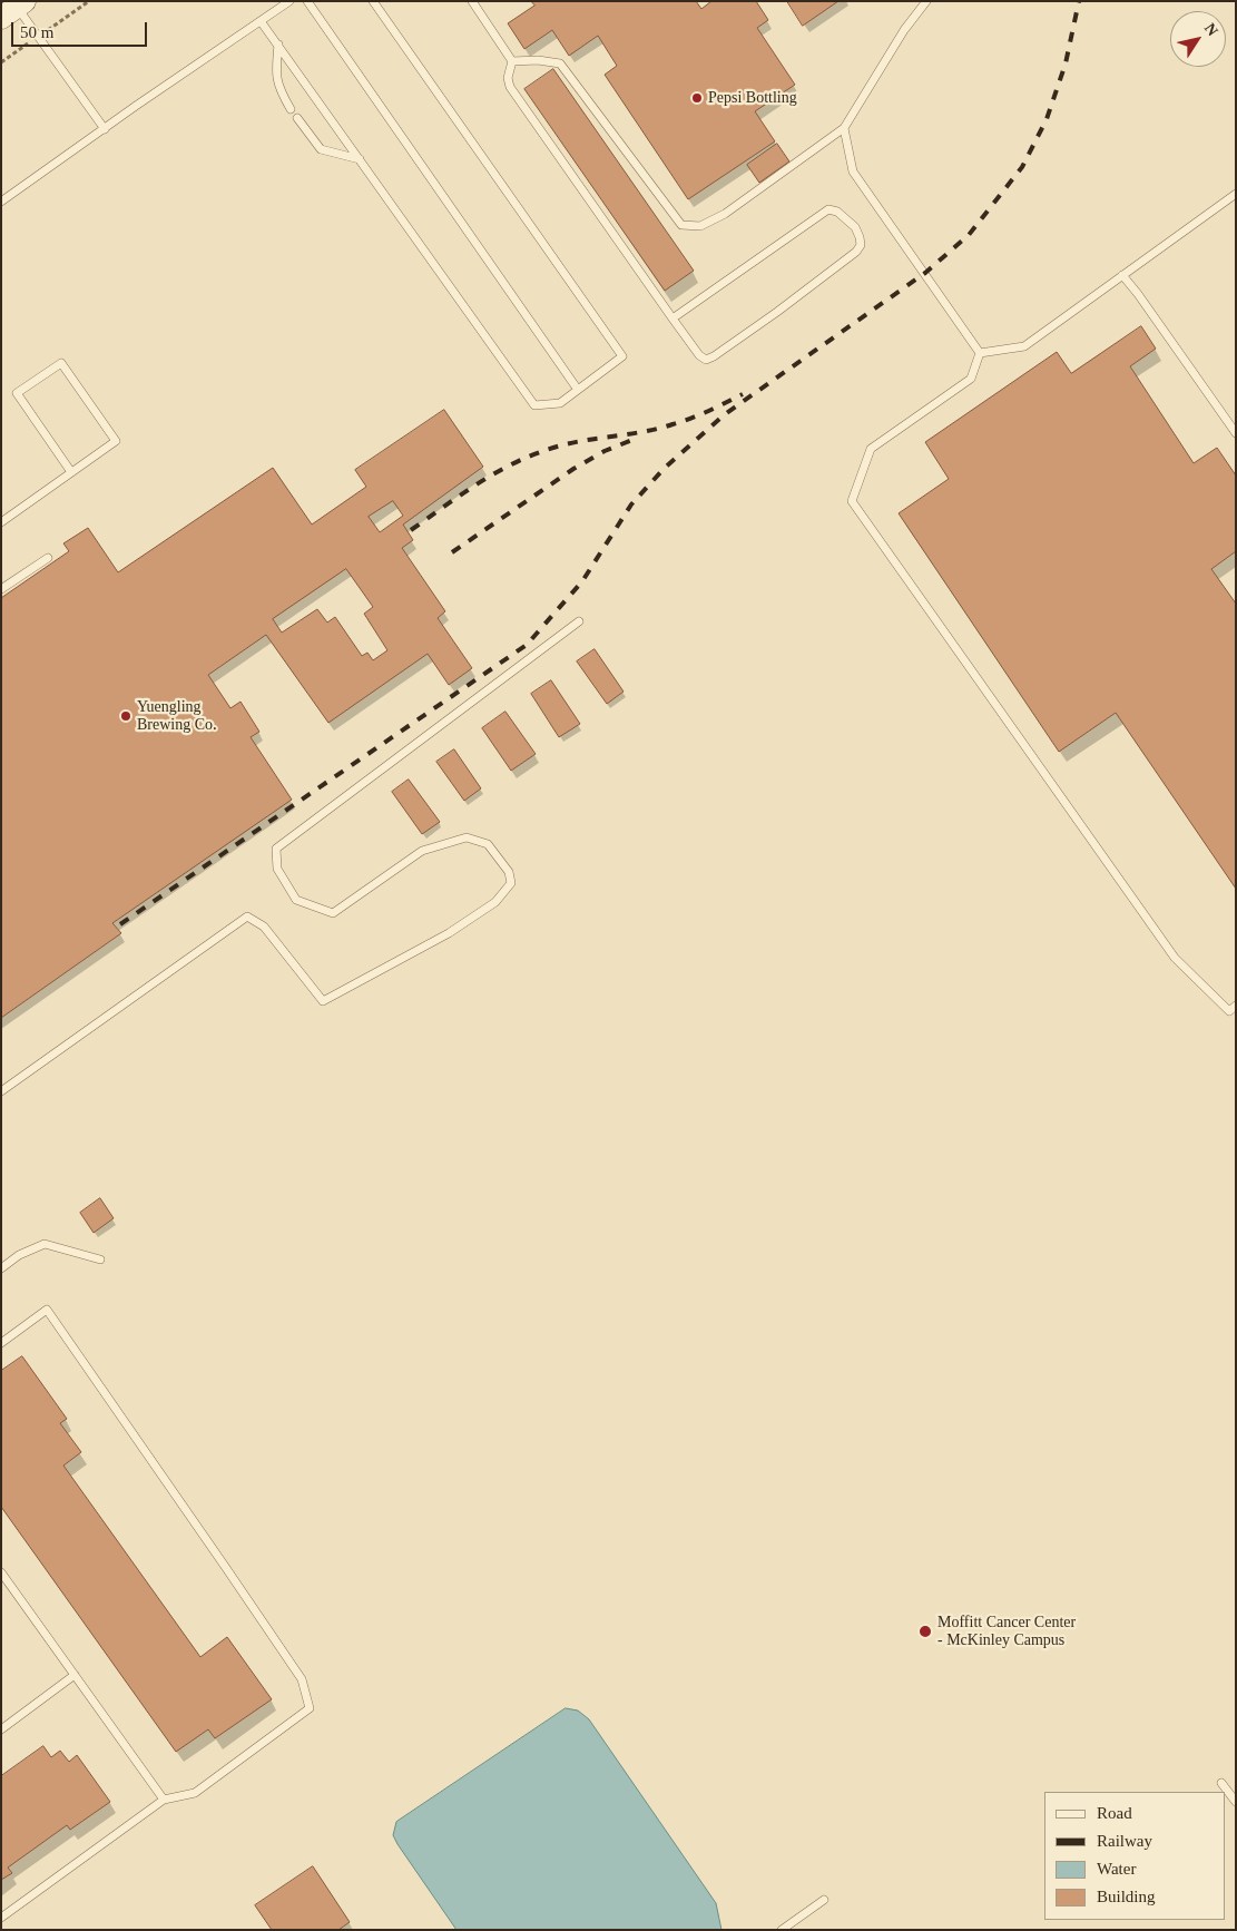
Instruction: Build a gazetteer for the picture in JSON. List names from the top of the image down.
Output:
{
  "places": ["Pepsi Bottling", "Yuengling Brewing Co.", "Moffitt Cancer Center - McKinley Campus"],
  "legend": [
    "Road",
    "Railway",
    "Water",
    "Building"
  ],
  "scale_bar": "50 m",
  "north": "top right"
}
